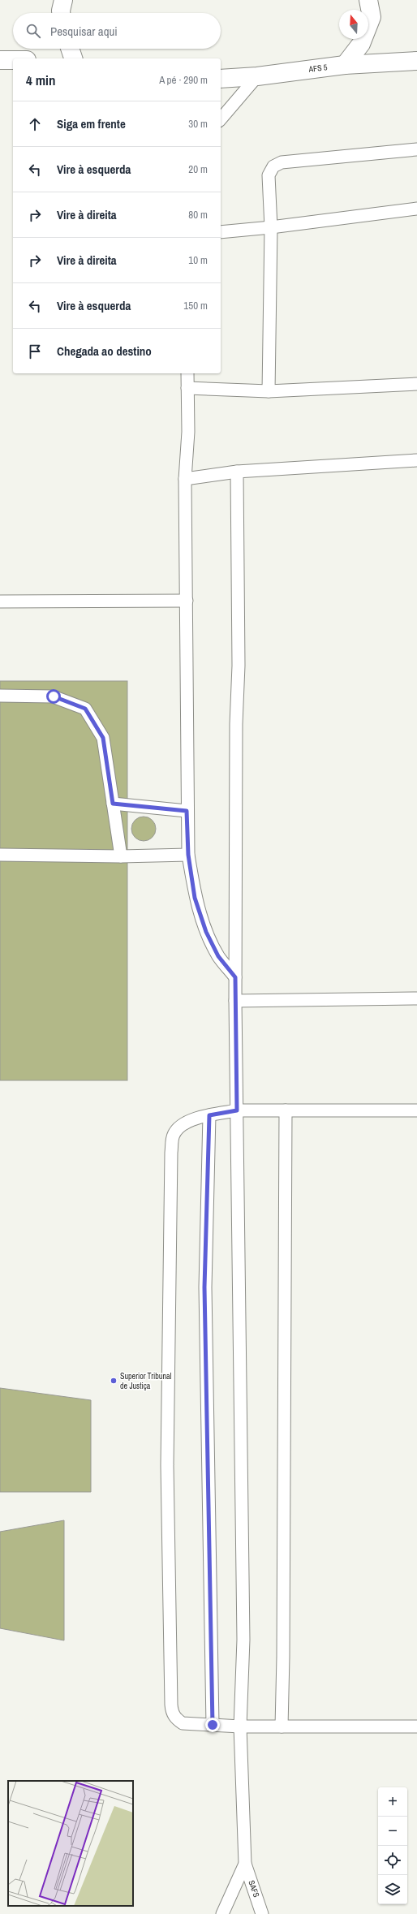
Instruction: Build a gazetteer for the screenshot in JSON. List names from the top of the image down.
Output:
{
  "streets": {
    "main road": ["AFS 5"],
    "lane": ["SAFS"]
  },
  "places": ["Superior Tribunal de Justiça"],
  "north": "top",
  "page": {
    "search": "Pesquisar aqui",
    "heading": ["4 min", "A pé · 290 m"],
    "list": [
      ["Siga em frente", "30 m"],
      ["Vire à esquerda", "20 m"],
      ["Vire à direita", "80 m"],
      ["Vire à direita", "10 m"],
      ["Vire à esquerda", "150 m"],
      "Chegada ao destino"
    ],
    "map_buttons": ["+", "−"]
  }
}
